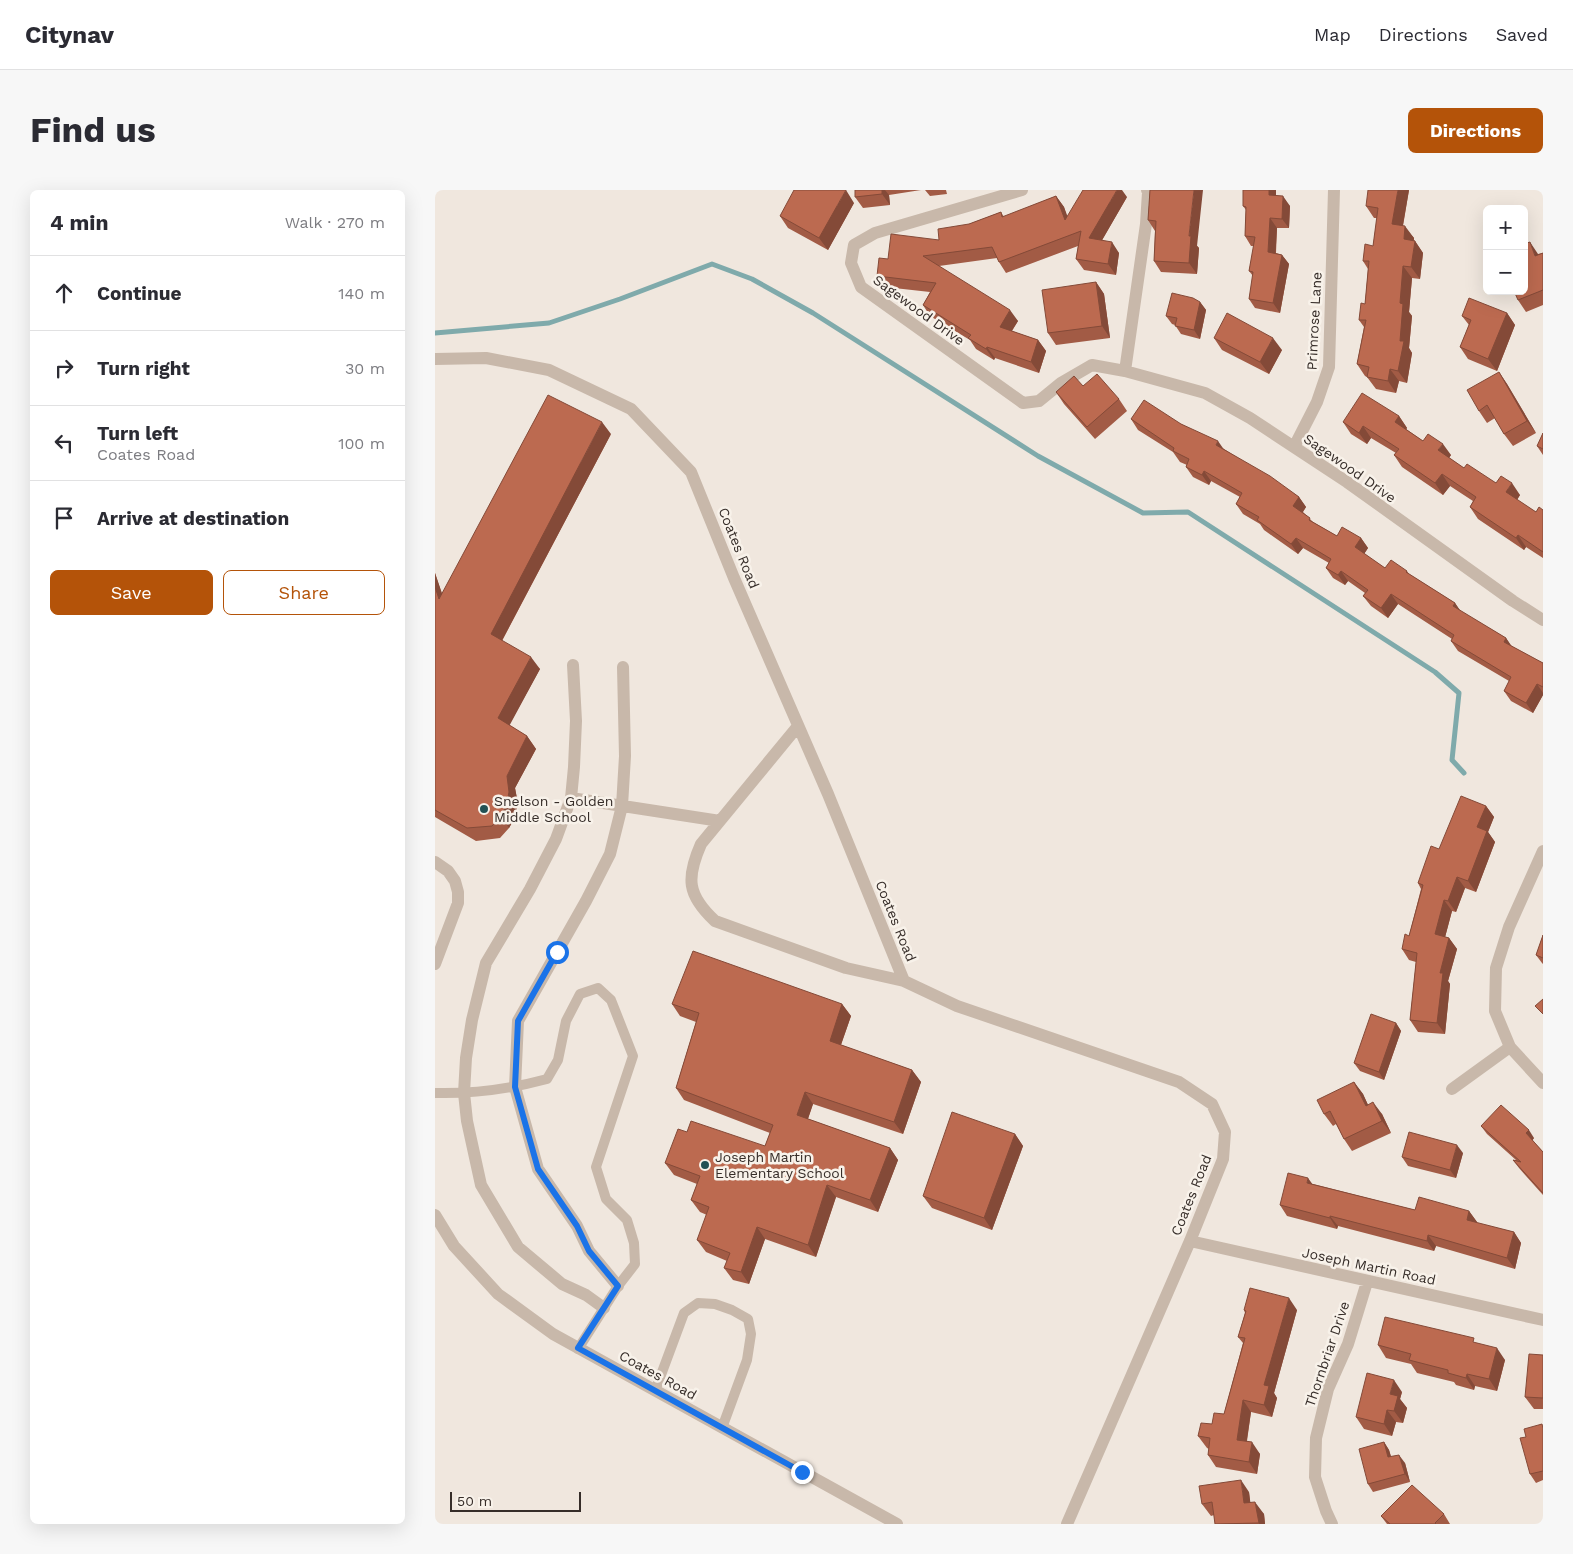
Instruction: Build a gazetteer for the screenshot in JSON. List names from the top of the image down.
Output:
{
  "streets": {
    "street": [
      "Sagewood Drive",
      "Primrose Lane",
      "Coates Road",
      "Joseph Martin Road",
      "Thornbriar Drive"
    ]
  },
  "crossings": [
    ["Sagewood Drive", "Primrose Lane"],
    ["Coates Road", "Joseph Martin Road"],
    ["Joseph Martin Road", "Thornbriar Drive"]
  ],
  "places": ["Snelson - Golden Middle School", "Joseph Martin Elementary School"],
  "scale_bar": "50 m",
  "page": {
    "header": "Citynav",
    "nav": ["Map", "Directions", "Saved"],
    "buttons": [
      "Directions",
      ["Save", "Share"]
    ],
    "title": "Find us",
    "heading": ["4 min", "Walk · 270 m"],
    "map_buttons": ["+", "−"],
    "list": [
      ["Continue", "140 m"],
      ["Turn right", "30 m"],
      ["Turn left", "Coates Road", "100 m"],
      "Arrive at destination"
    ],
    "scale": "50 m"
  }
}
